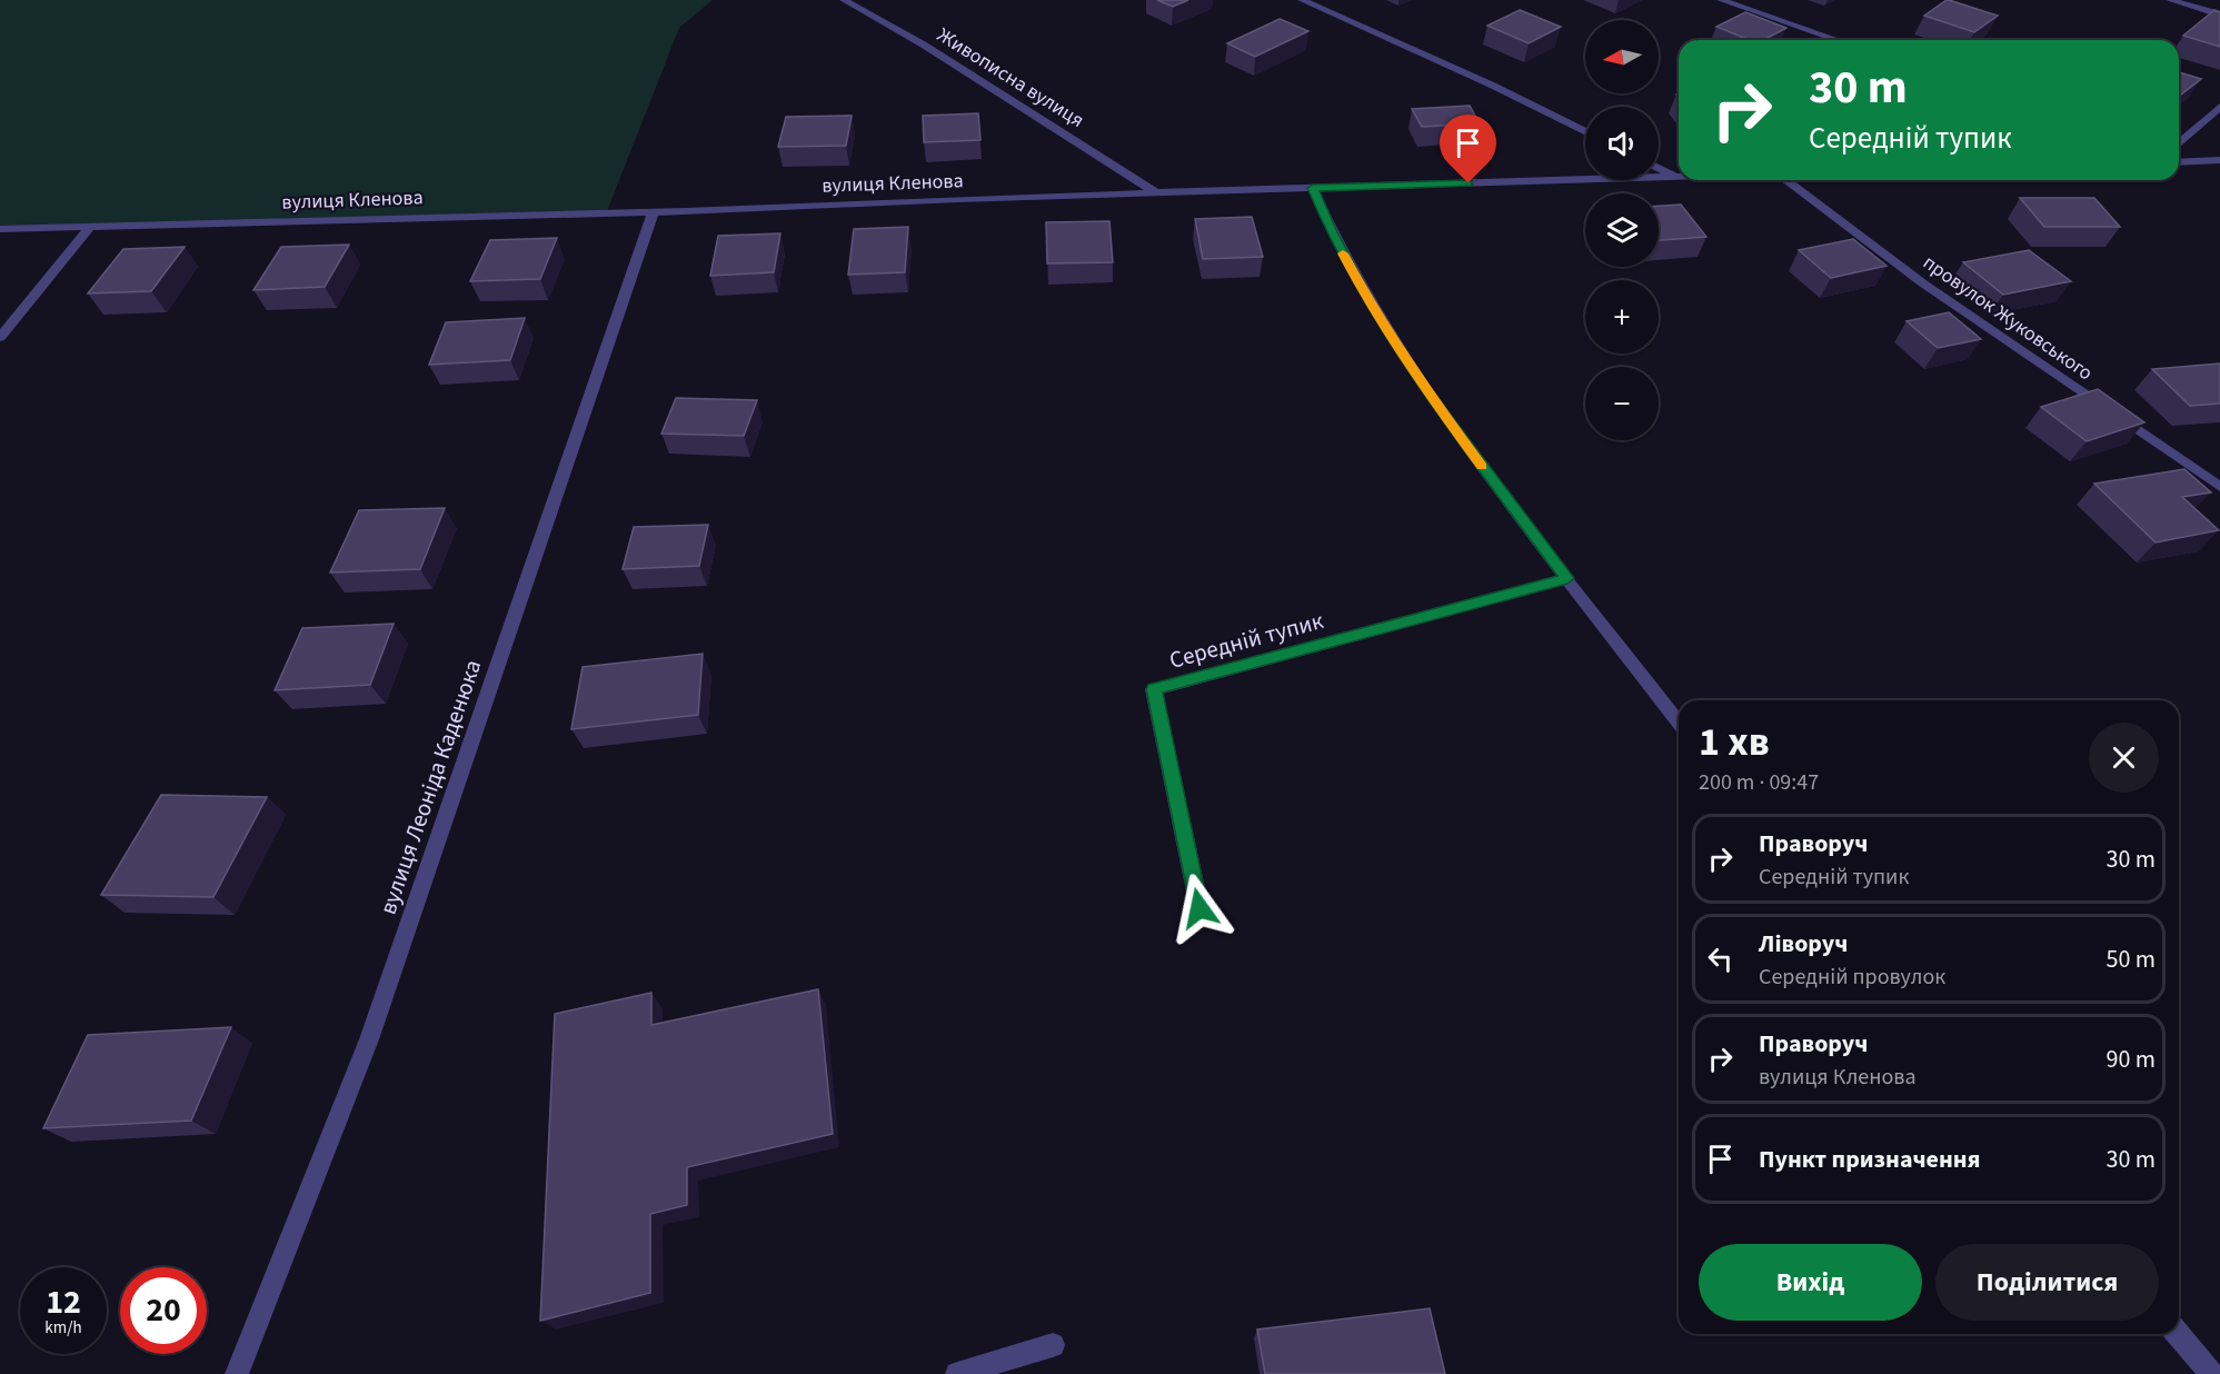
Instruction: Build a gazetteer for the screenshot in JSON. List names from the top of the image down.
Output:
{
  "streets": {
    "street": [
      "Живописна вулиця",
      "вулиця Кленова",
      "провулок Жуковського",
      "Середній тупик",
      "вулиця Леоніда Каденюка"
    ]
  },
  "crossings": [
    ["Живописна вулиця", "вулиця Кленова"],
    ["вулиця Кленова", "вулиця Леоніда Каденюка"]
  ],
  "north": "left",
  "page": {
    "map_buttons": ["+", "−"],
    "turn": ["30 m", "Середній тупик"],
    "heading": ["1 хв", "200 m · 09:47"],
    "list": [
      {
        "name": "Праворуч",
        "note": "Середній тупик",
        "value": "30 m"
      },
      {
        "name": "Ліворуч",
        "note": "Середній провулок",
        "value": "50 m"
      },
      {
        "name": "Праворуч",
        "note": "вулиця Кленова",
        "value": "90 m"
      },
      {
        "name": "Пункт призначення",
        "value": "30 m"
      }
    ],
    "buttons": ["Вихід", "Поділитися"],
    "speed": "12 km/h",
    "limit": "20"
  }
}
